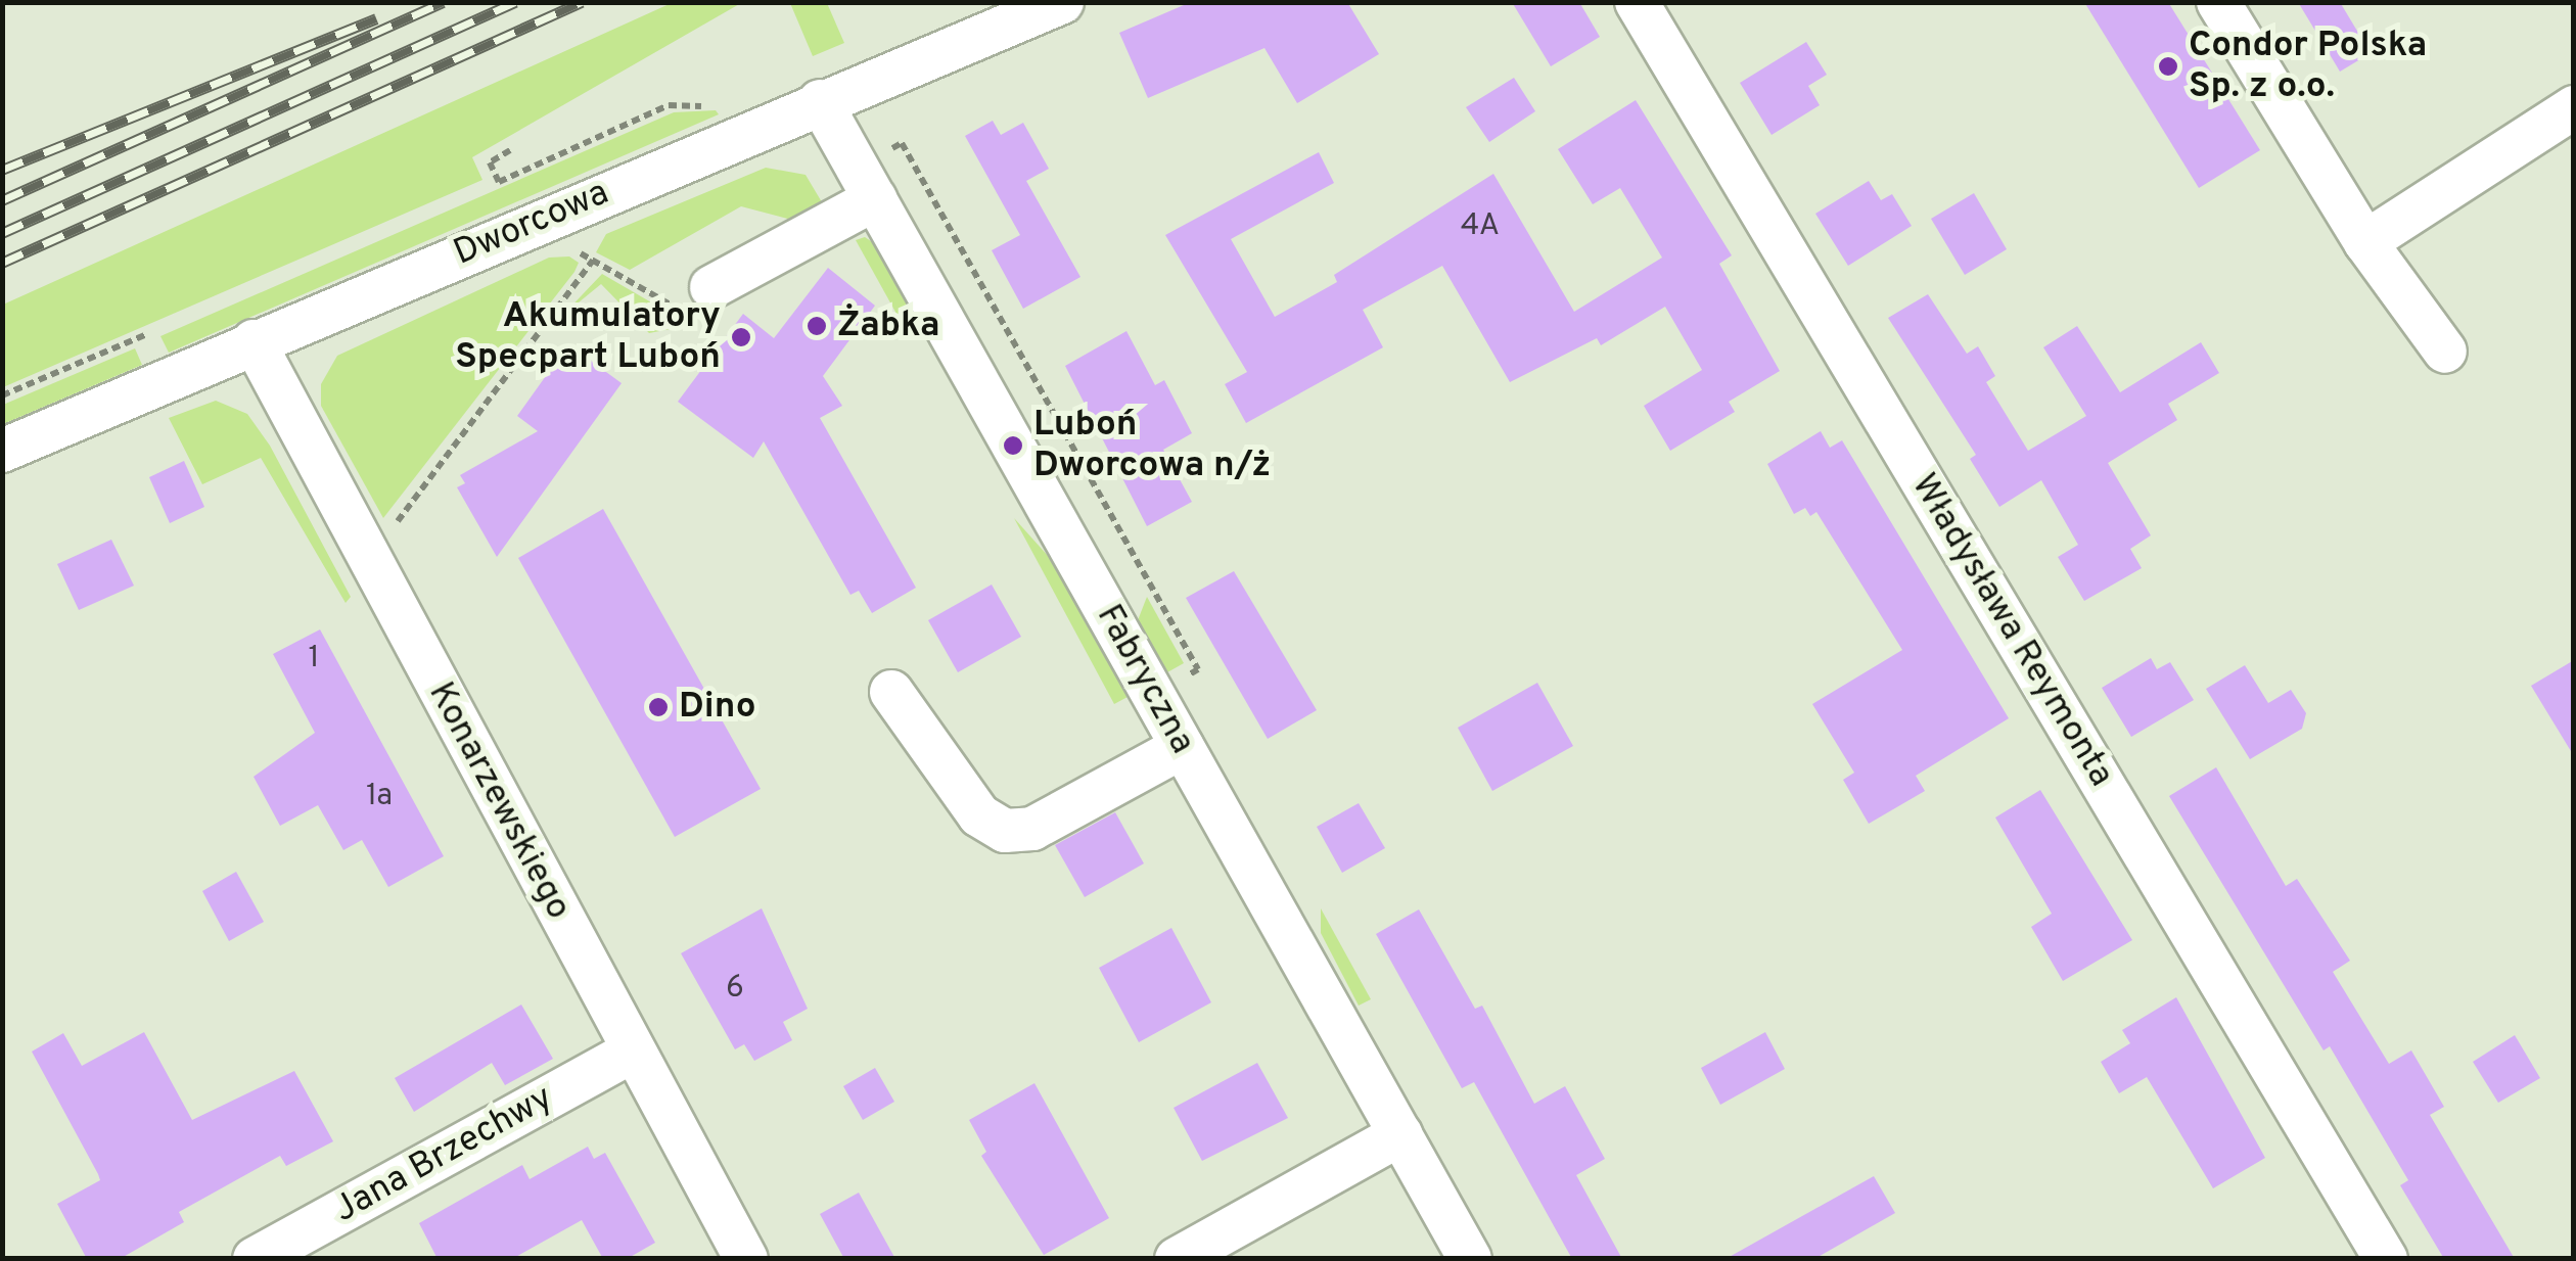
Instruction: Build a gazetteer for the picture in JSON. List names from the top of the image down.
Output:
{
  "streets": {
    "street": [
      "Dworcowa",
      "Władysława Reymonta",
      "Fabryczna",
      "Konarzewskiego",
      "Jana Brzechwy"
    ]
  },
  "crossings": [
    ["Dworcowa", "Fabryczna"],
    ["Dworcowa", "Konarzewskiego"],
    ["Konarzewskiego", "Jana Brzechwy"]
  ],
  "places": [
    "Condor Polska Sp. z o.o.",
    "Żabka",
    "Akumulatory Specpart Luboń",
    "Luboń Dworcowa n/ż",
    "Dino"
  ],
  "house_numbers": [
    "4A",
    "1",
    "1a",
    "6"
  ]
}
